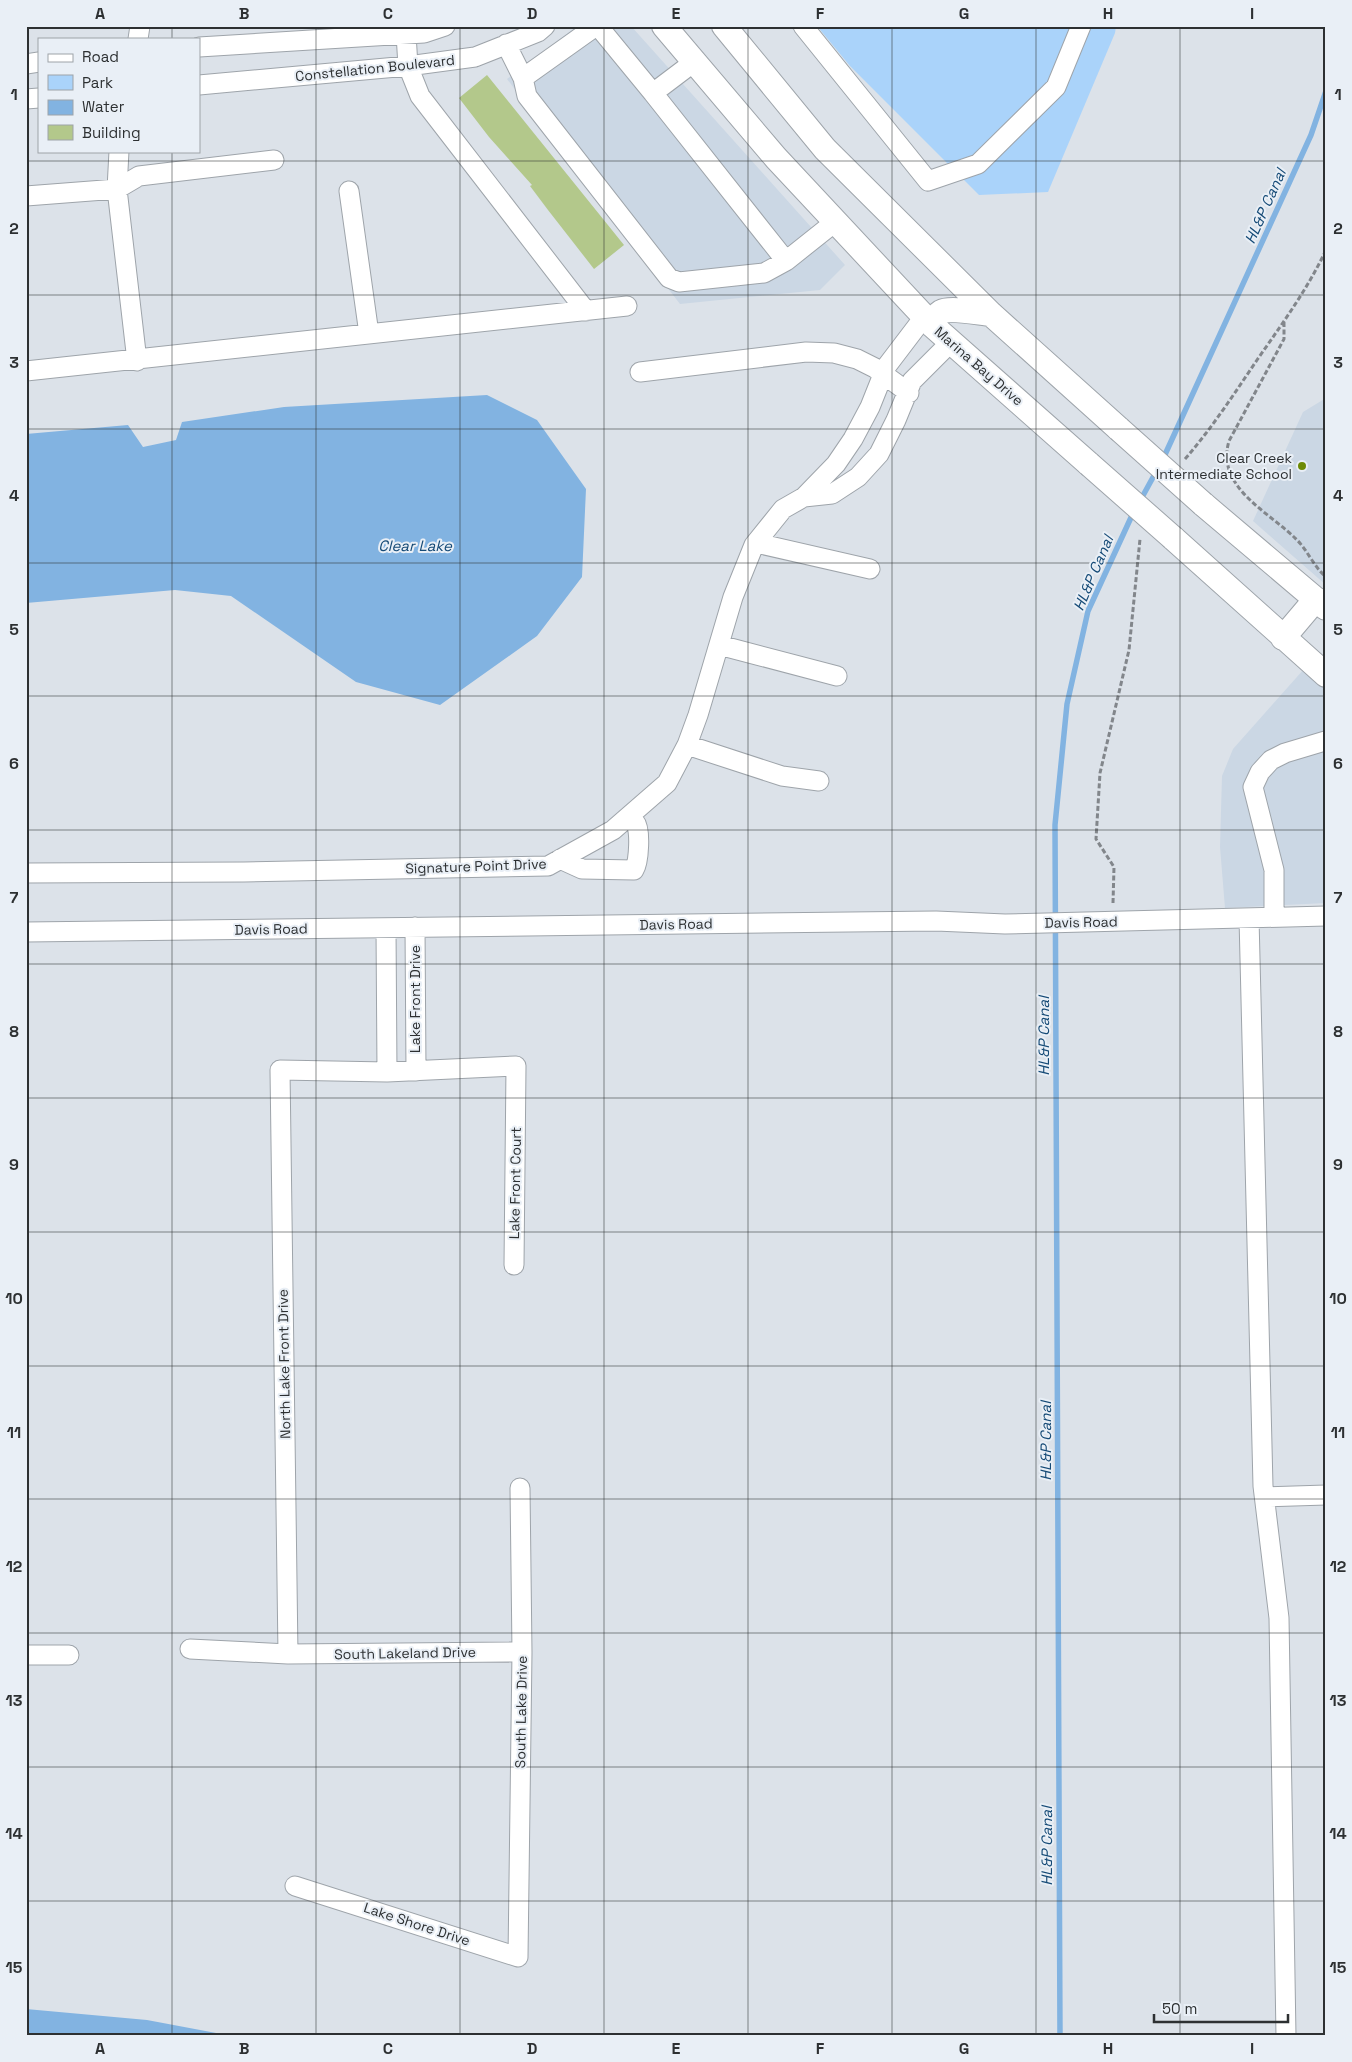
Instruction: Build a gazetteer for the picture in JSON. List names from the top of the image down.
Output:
{
  "streets": {
    "main road": ["Marina Bay Drive"],
    "street": [
      "Constellation Boulevard",
      "Signature Point Drive",
      "Davis Road",
      "Lake Front Drive",
      "Lake Front Court",
      "North Lake Front Drive",
      "South Lakeland Drive",
      "South Lake Drive",
      "Lake Shore Drive"
    ]
  },
  "crossings": [
    ["Marina Bay Drive", "Signature Point Drive"],
    ["Davis Road", "Lake Front Drive"],
    ["Lake Front Drive", "Lake Front Court"],
    ["Lake Front Drive", "North Lake Front Drive"],
    ["North Lake Front Drive", "South Lakeland Drive"],
    ["South Lakeland Drive", "South Lake Drive"],
    ["South Lake Drive", "Lake Shore Drive"]
  ],
  "water": ["HL&P Canal", "Clear Lake"],
  "places": ["Clear Creek Intermediate School"],
  "legend": [
    "Road",
    "Park",
    "Water",
    "Building"
  ],
  "scale_bar": "50 m",
  "grid": {
    "columns": [
      "A",
      "B",
      "C",
      "D",
      "E",
      "F",
      "G",
      "H",
      "I"
    ],
    "rows": [
      "1",
      "2",
      "3",
      "4",
      "5",
      "6",
      "7",
      "8",
      "9",
      "10",
      "11",
      "12",
      "13",
      "14",
      "15"
    ]
  }
}
